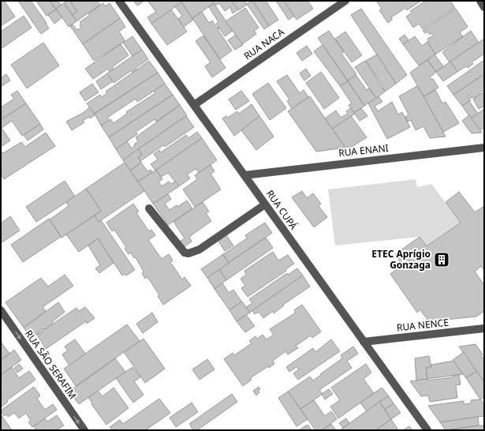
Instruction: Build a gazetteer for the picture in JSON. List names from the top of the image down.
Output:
{
  "streets": {
    "street": [
      "RUA NACA",
      "RUA ENANI",
      "RUA CUPÁ",
      "RUA NENCE",
      "RUA SÃO SERAFIM"
    ]
  },
  "crossings": [
    ["RUA NACA", "RUA CUPÁ"],
    ["RUA ENANI", "RUA CUPÁ"],
    ["RUA CUPÁ", "RUA NENCE"]
  ],
  "one_way": ["RUA SÃO SERAFIM"],
  "places": {
    "building": ["ETEC Aprígio Gonzaga"]
  }
}
